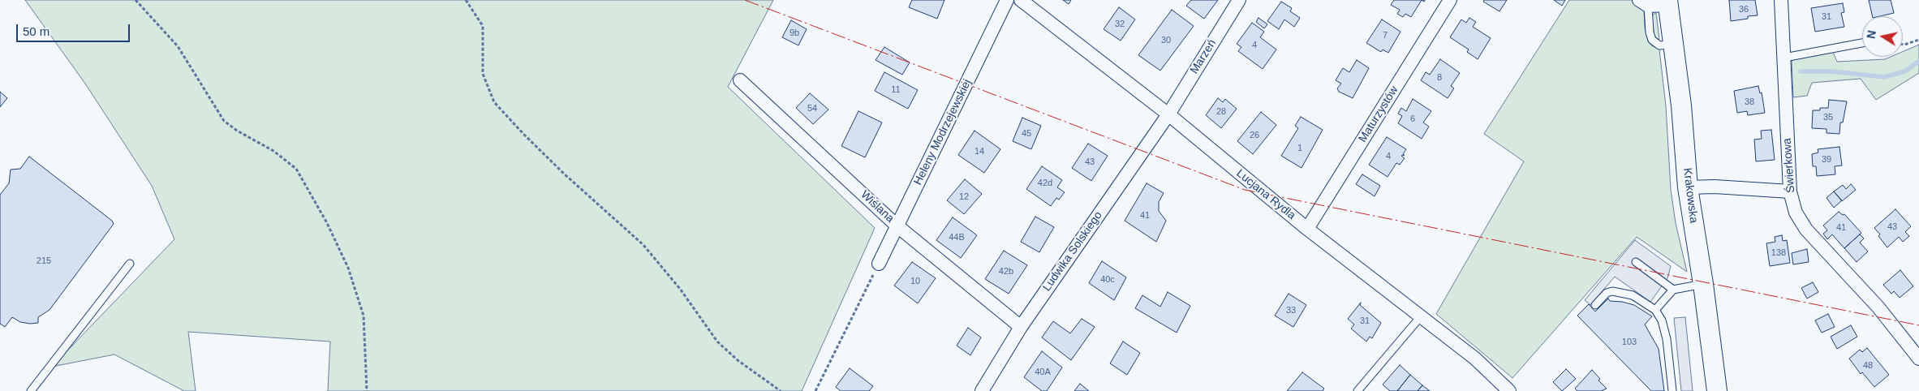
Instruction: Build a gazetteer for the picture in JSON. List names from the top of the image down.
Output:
{
  "streets": {
    "main road": ["Krakowska"],
    "street": [
      "Marzeń",
      "Maturzystów",
      "Heleny Modrzejewskiej",
      "Świerkowa",
      "Lucjana Rydla",
      "Wiślana",
      "Ludwika Solskiego"
    ]
  },
  "crossings": [
    ["Marzeń", "Lucjana Rydla"],
    ["Marzeń", "Ludwika Solskiego"],
    ["Maturzystów", "Lucjana Rydla"],
    ["Heleny Modrzejewskiej", "Wiślana"],
    ["Lucjana Rydla", "Ludwika Solskiego"],
    ["Wiślana", "Ludwika Solskiego"]
  ],
  "house_numbers": [
    "36",
    "31",
    "32",
    "9b",
    "7",
    "30",
    "4",
    "8",
    "11",
    "38",
    "54",
    "28",
    "35",
    "6",
    "45",
    "26",
    "1",
    "14",
    "4",
    "39",
    "43",
    "42d",
    "12",
    "41",
    "43",
    "41",
    "44B",
    "138",
    "215",
    "42b",
    "40c",
    "10",
    "33",
    "31",
    "103",
    "48",
    "40A"
  ],
  "scale_bar": "50 m",
  "north": "left"
}
